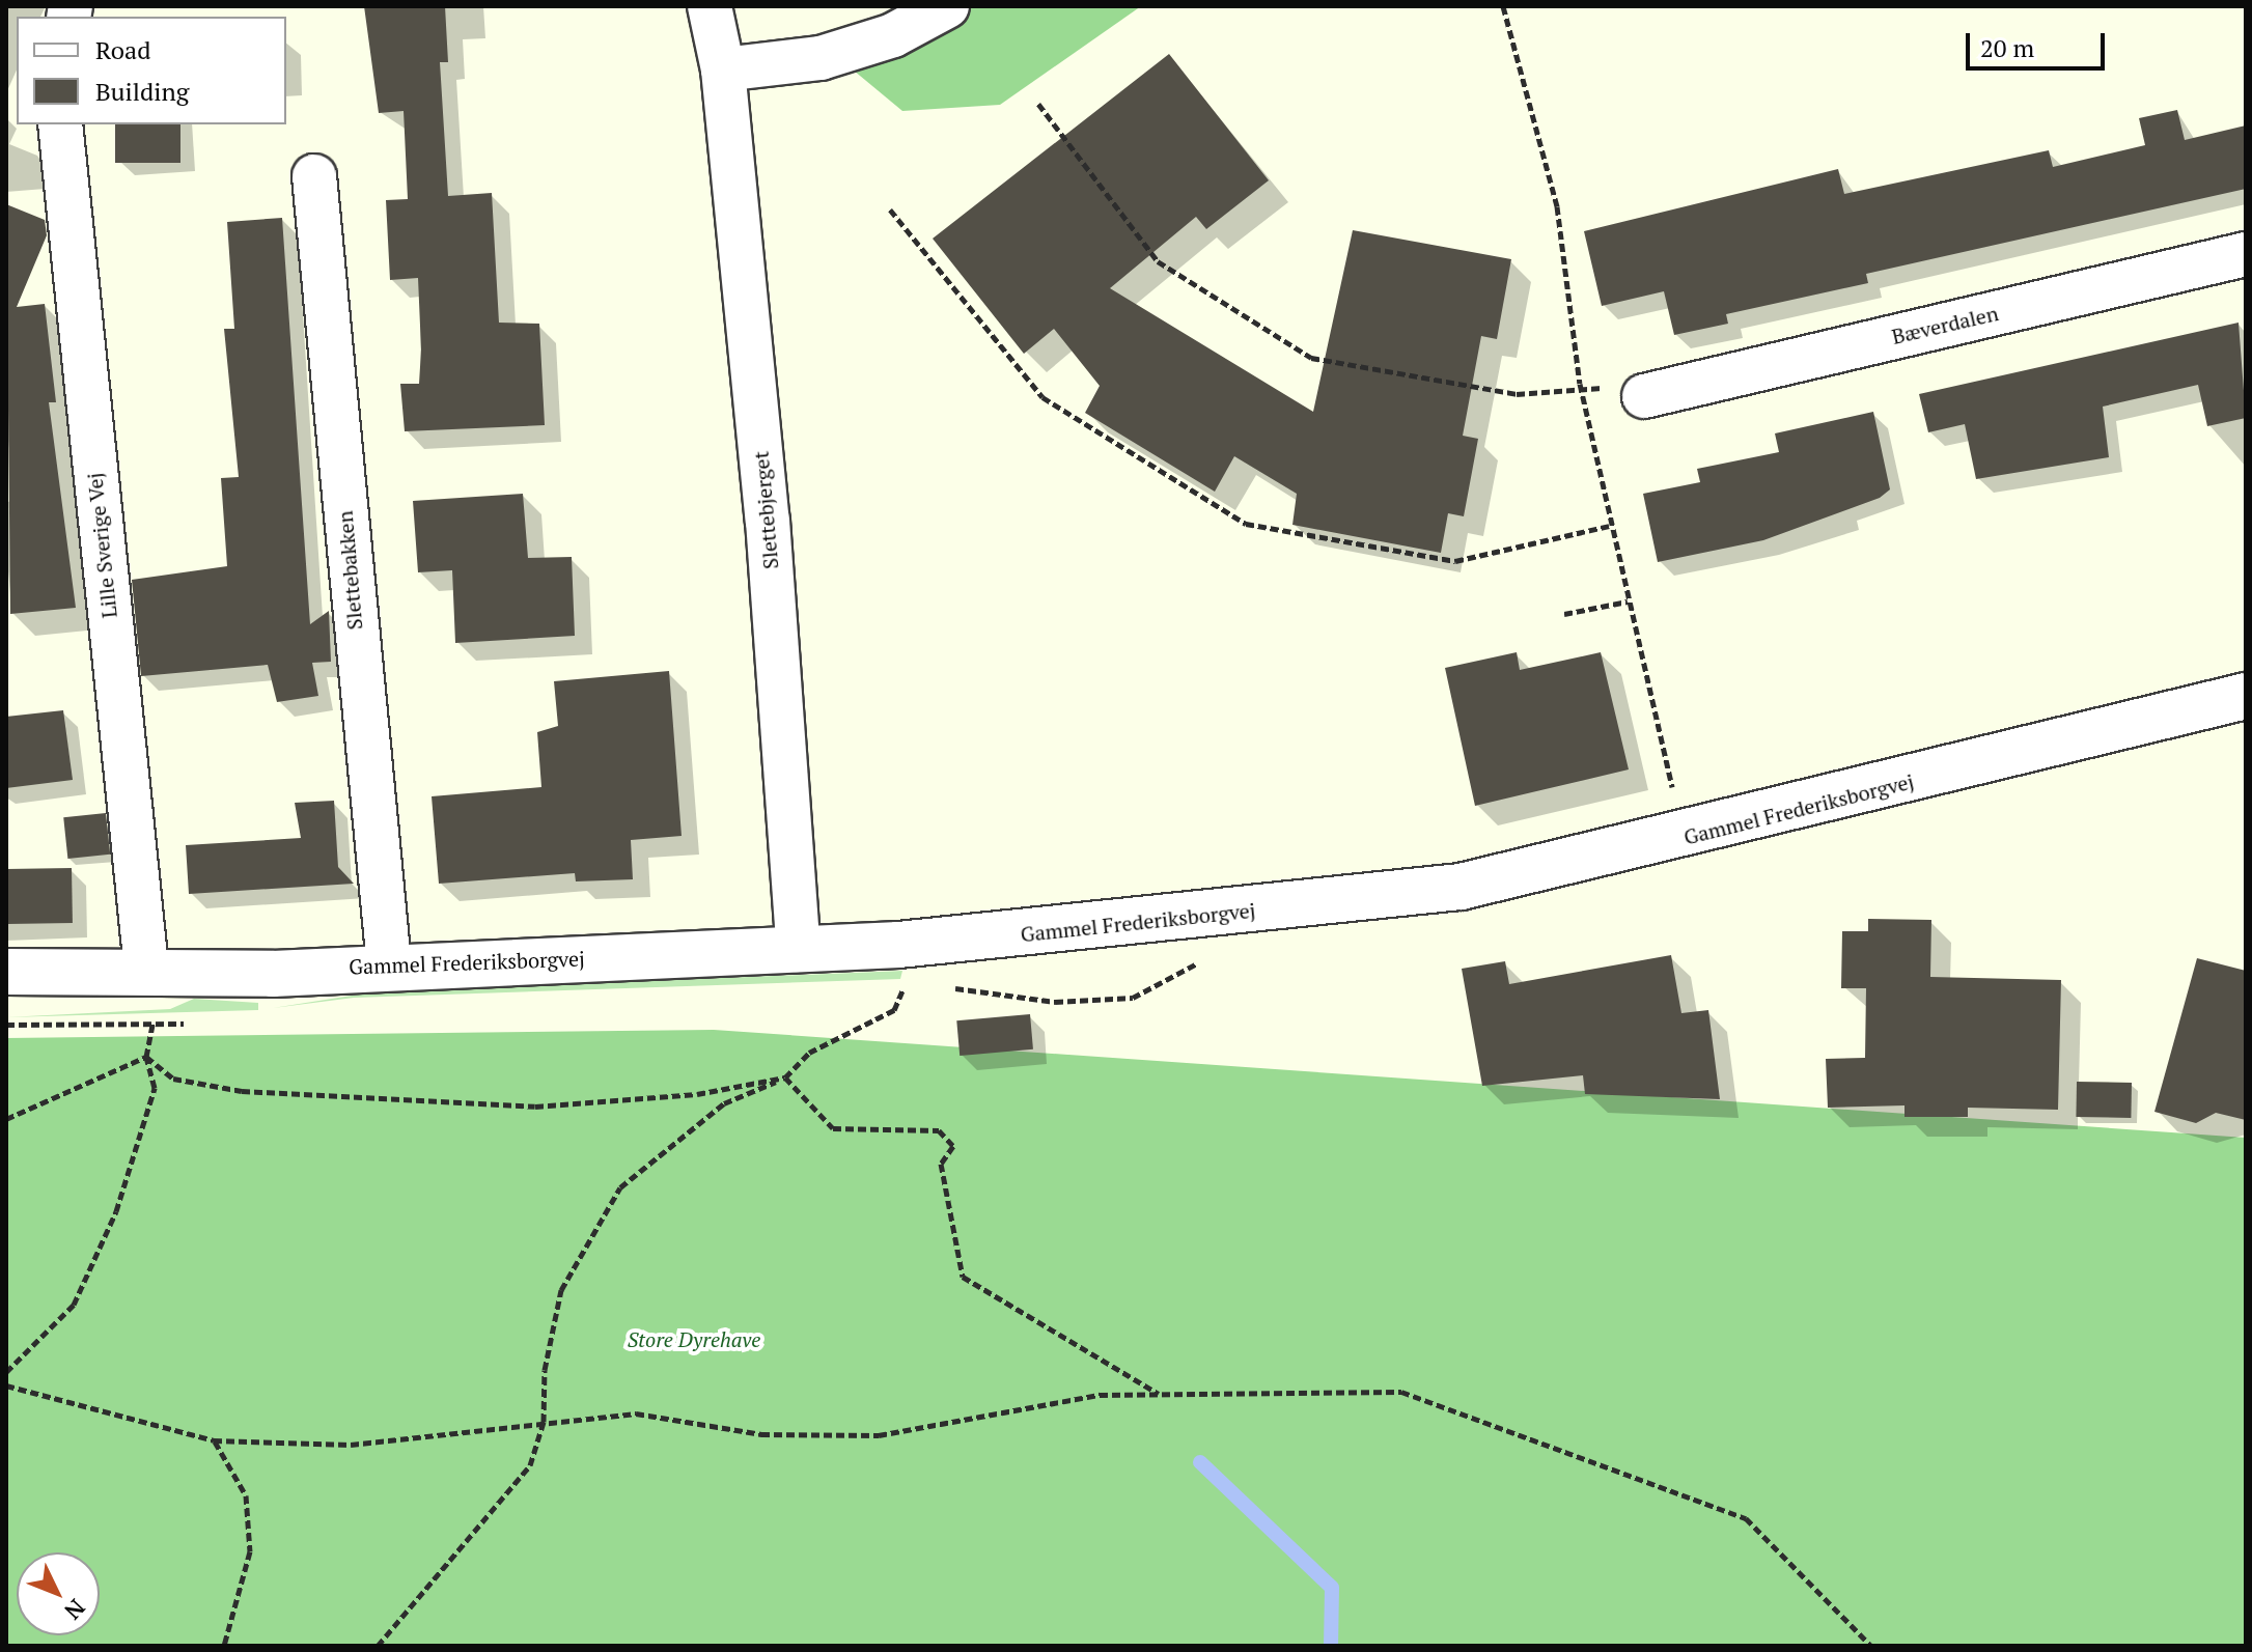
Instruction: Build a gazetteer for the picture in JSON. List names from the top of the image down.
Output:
{
  "streets": {
    "street": [
      "Bæverdalen",
      "Slettebjerget",
      "Lille Sverige Vej",
      "Slettebakken",
      "Gammel Frederiksborgvej"
    ]
  },
  "crossings": [
    ["Slettebjerget", "Gammel Frederiksborgvej"],
    ["Lille Sverige Vej", "Gammel Frederiksborgvej"],
    ["Slettebakken", "Gammel Frederiksborgvej"]
  ],
  "parks": ["Store Dyrehave"],
  "legend": ["Road", "Building"],
  "scale_bar": "20 m",
  "north": "bottom right"
}
